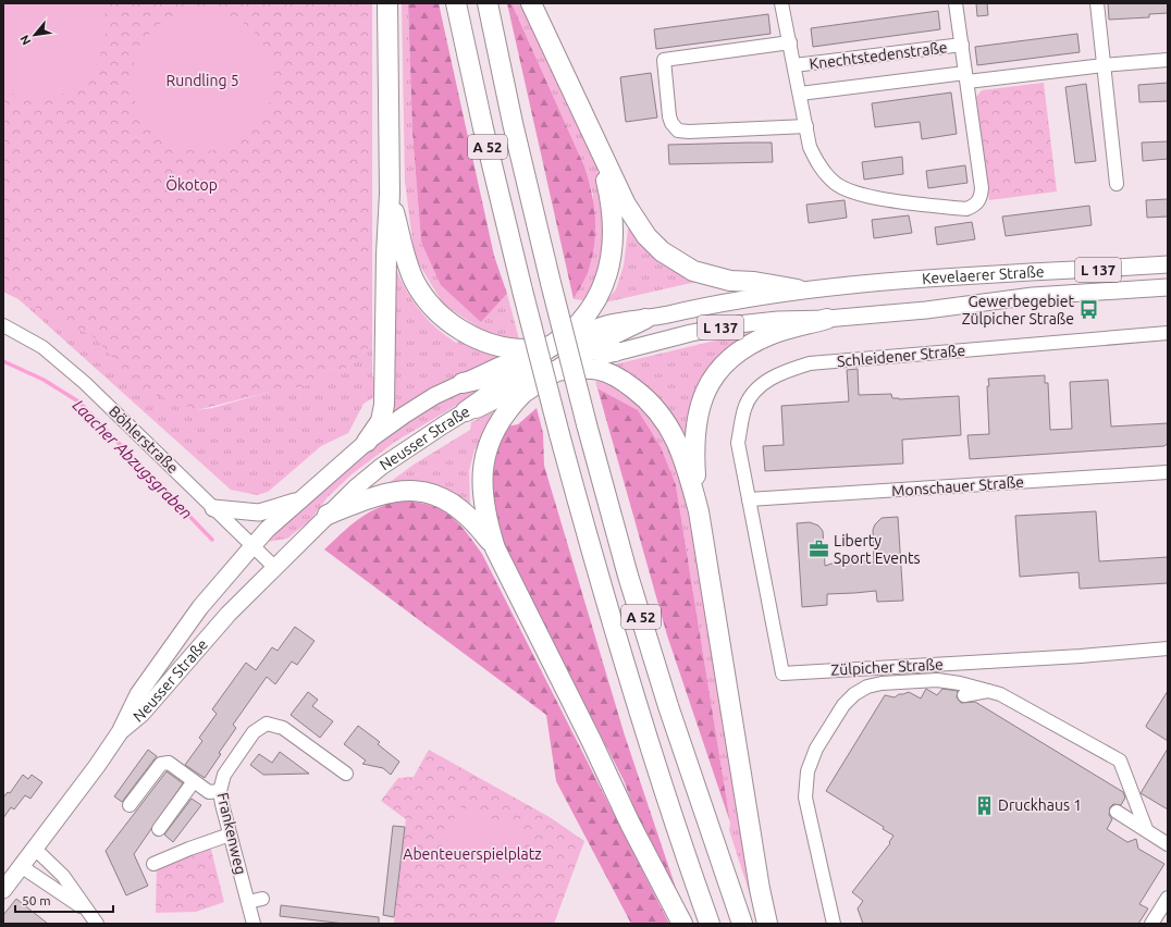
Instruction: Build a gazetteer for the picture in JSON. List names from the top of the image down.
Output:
{
  "streets": {
    "highway": ["A 52"],
    "main road": ["L 137", "Kevelaerer Straße", "Neusser Straße"],
    "street": [
      "Knechtstedenstraße",
      "Schleidener Straße",
      "Böhlerstraße",
      "Monschauer Straße",
      "Zülpicher Straße",
      "Frankenweg"
    ]
  },
  "crossings": [
    ["Kevelaerer Straße", "Neusser Straße"],
    ["Schleidener Straße", "Monschauer Straße"],
    ["Schleidener Straße", "Zülpicher Straße"],
    ["Böhlerstraße", "Neusser Straße"],
    ["Monschauer Straße", "Zülpicher Straße"]
  ],
  "water": ["Laacher Abzugsgraben"],
  "parks": ["Rundling 5", "Ökotop", "Abenteuerspielplatz"],
  "places": {
    "bus stop": ["Gewerbegebiet Zülpicher Straße"],
    "office": ["Liberty Sport Events"],
    "building": ["Druckhaus 1"]
  },
  "scale_bar": "50 m",
  "north": "bottom left"
}
